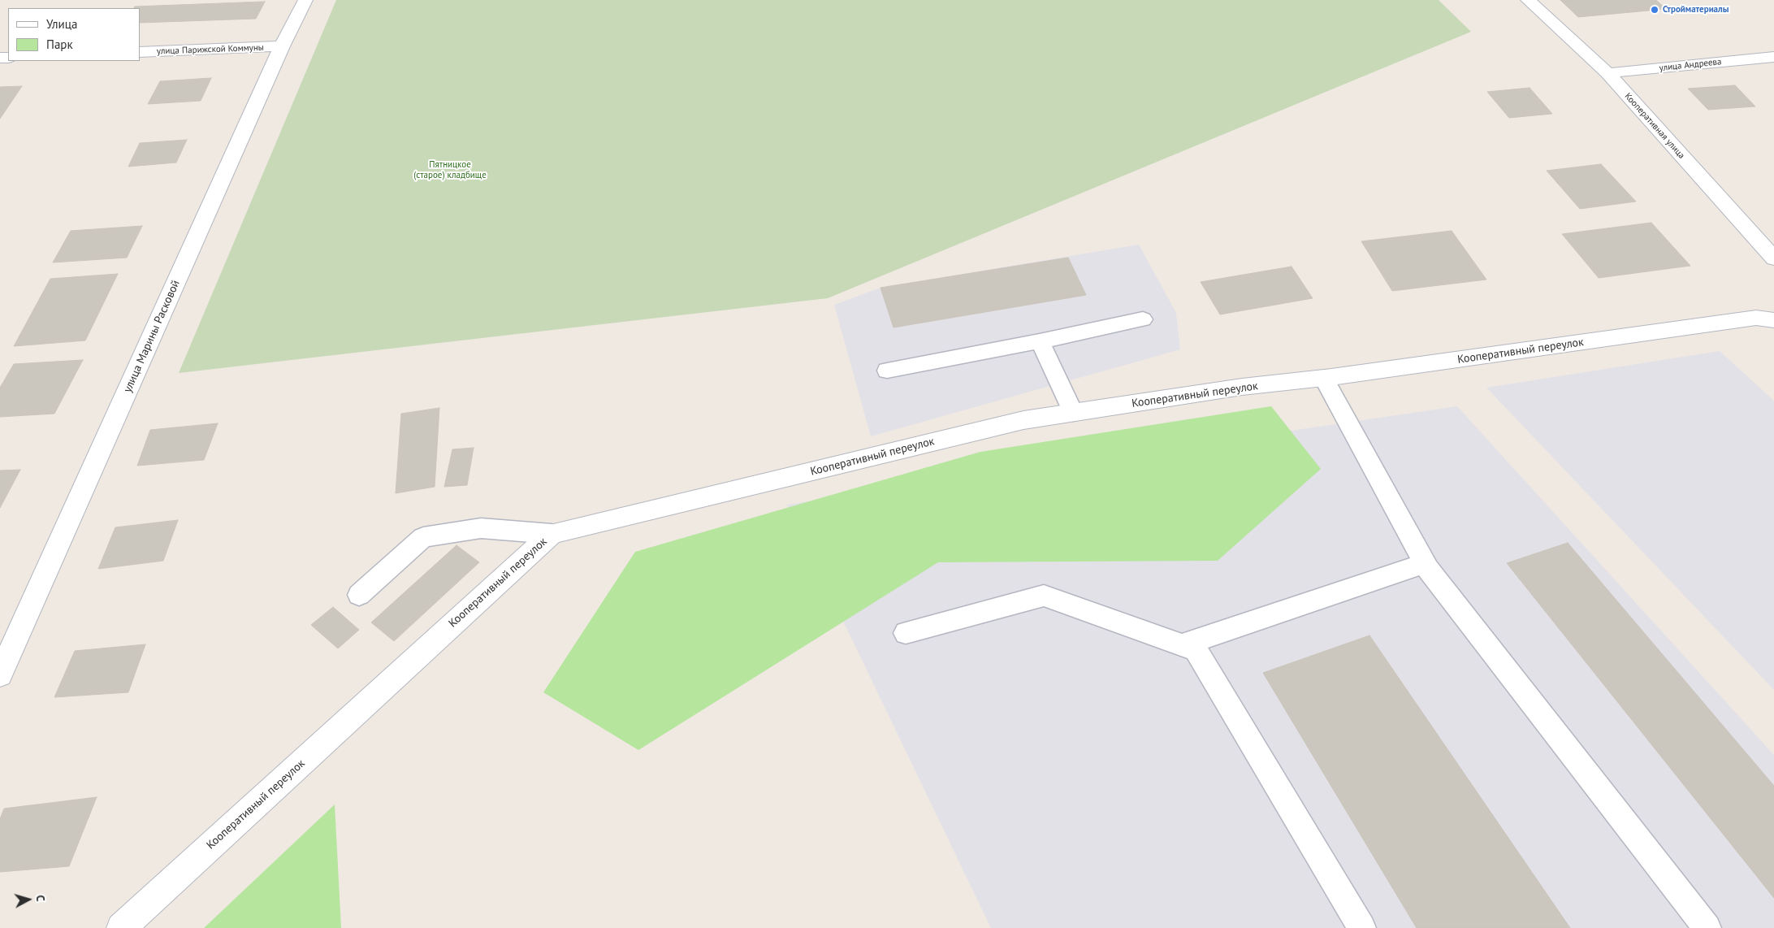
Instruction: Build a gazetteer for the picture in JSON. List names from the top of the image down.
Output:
{
  "streets": {
    "street": [
      "улица Парижской Коммуны",
      "улица Андреева",
      "Кооперативная улица",
      "улица Марины Расковой",
      "Кооперативный переулок"
    ]
  },
  "crossings": [
    ["улица Парижской Коммуны", "улица Марины Расковой"],
    ["улица Андреева", "Кооперативная улица"]
  ],
  "parks": ["Пятницкое (старое) кладбище"],
  "places": ["Стройматериалы"],
  "legend": ["Улица", "Парк"],
  "north": "right"
}
